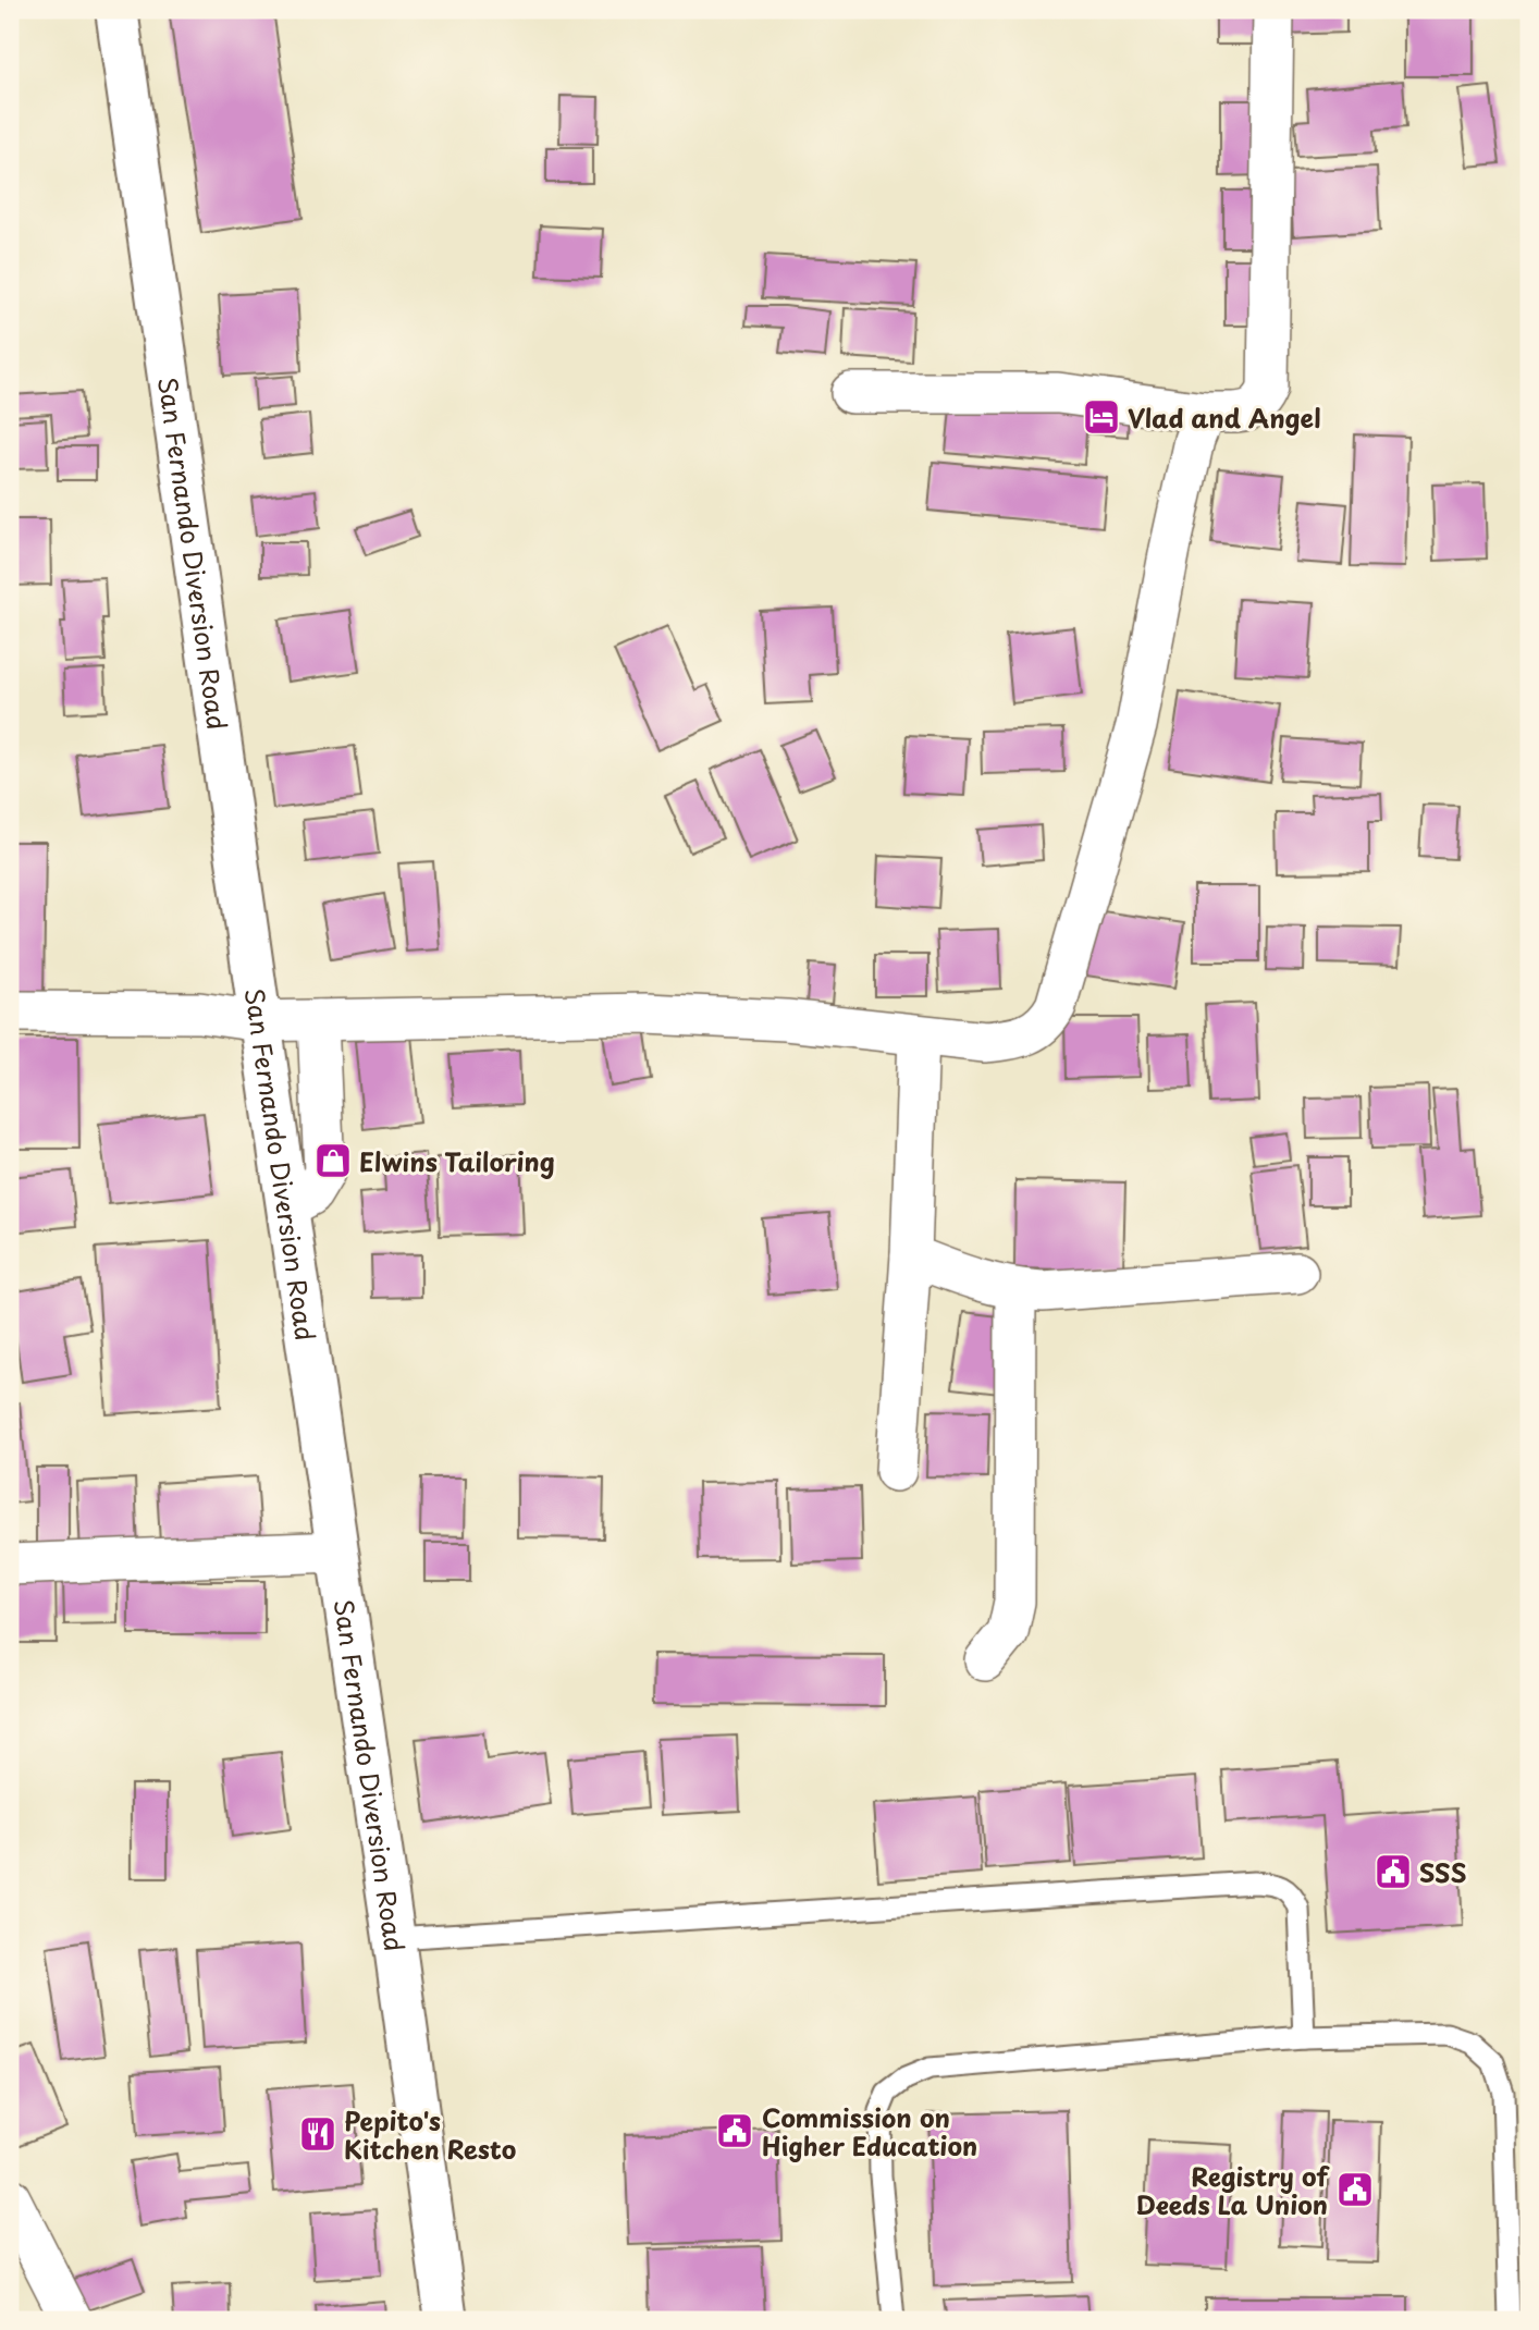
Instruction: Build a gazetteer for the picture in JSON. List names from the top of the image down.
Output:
{
  "streets": {
    "highway": ["San Fernando Diversion Road"]
  },
  "places": {
    "hotel": ["Vlad and Angel"],
    "shop": ["Elwins Tailoring"],
    "public building": ["SSS", "Commission on Higher Education", "Registry of Deeds La Union"],
    "restaurant": ["Pepito's Kitchen Resto"]
  }
}
